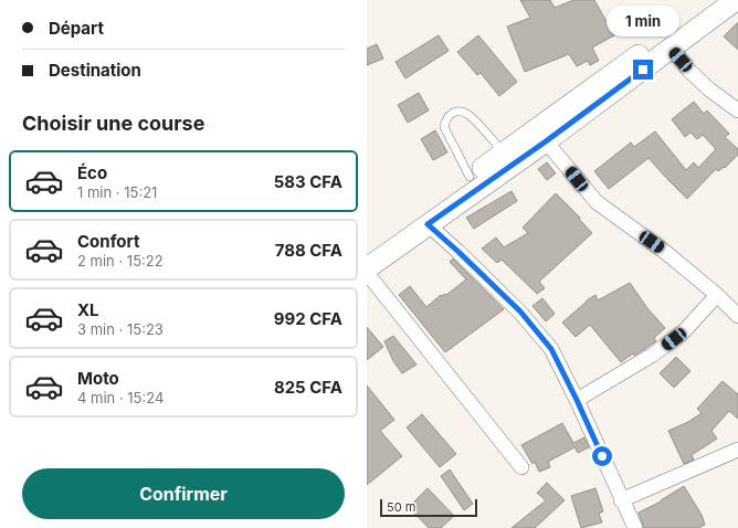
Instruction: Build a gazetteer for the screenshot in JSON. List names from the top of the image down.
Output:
{
  "scale_bar": "50 m",
  "page": {
    "banner": ["Départ", "Destination"],
    "bubble": "1 min",
    "heading": "Choisir une course",
    "list": [
      {
        "name": "Éco",
        "note": "1 min · 15:21",
        "value": "583 CFA"
      },
      {
        "name": "Confort",
        "note": "2 min · 15:22",
        "value": "788 CFA"
      },
      {
        "name": "XL",
        "note": "3 min · 15:23",
        "value": "992 CFA"
      },
      {
        "name": "Moto",
        "note": "4 min · 15:24",
        "value": "825 CFA"
      }
    ],
    "buttons": "Confirmer",
    "scale": "50 m"
  }
}
